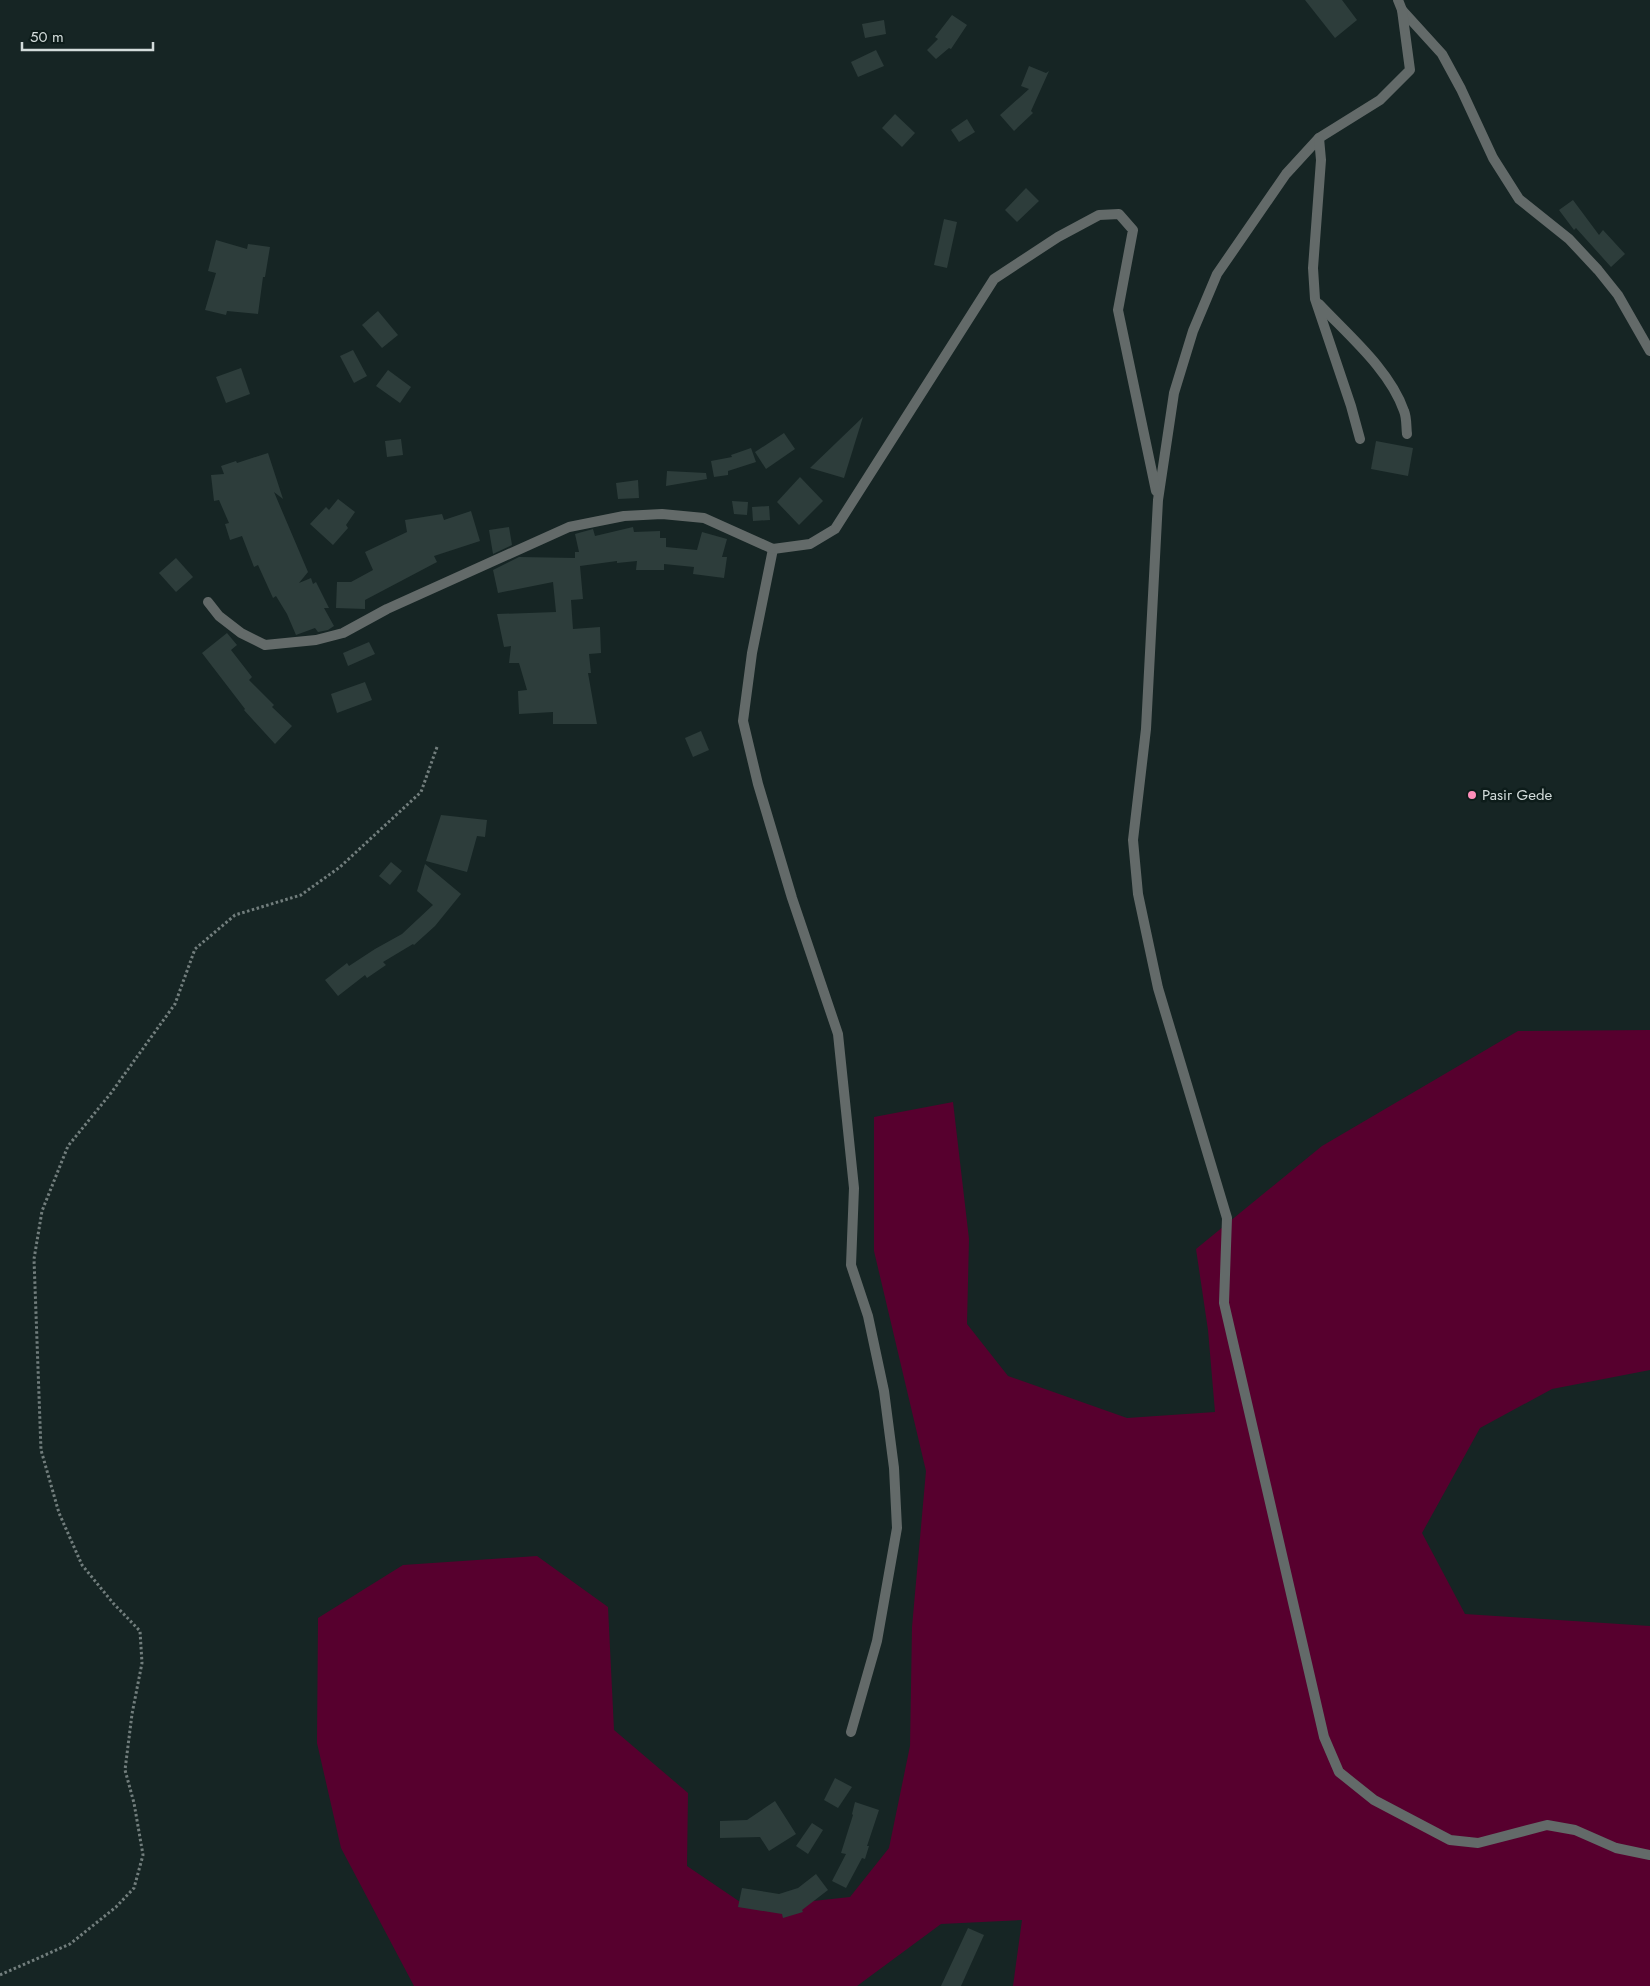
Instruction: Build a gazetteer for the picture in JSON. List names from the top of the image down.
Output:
{
  "places": ["Pasir Gede"],
  "scale_bar": "50 m"
}
